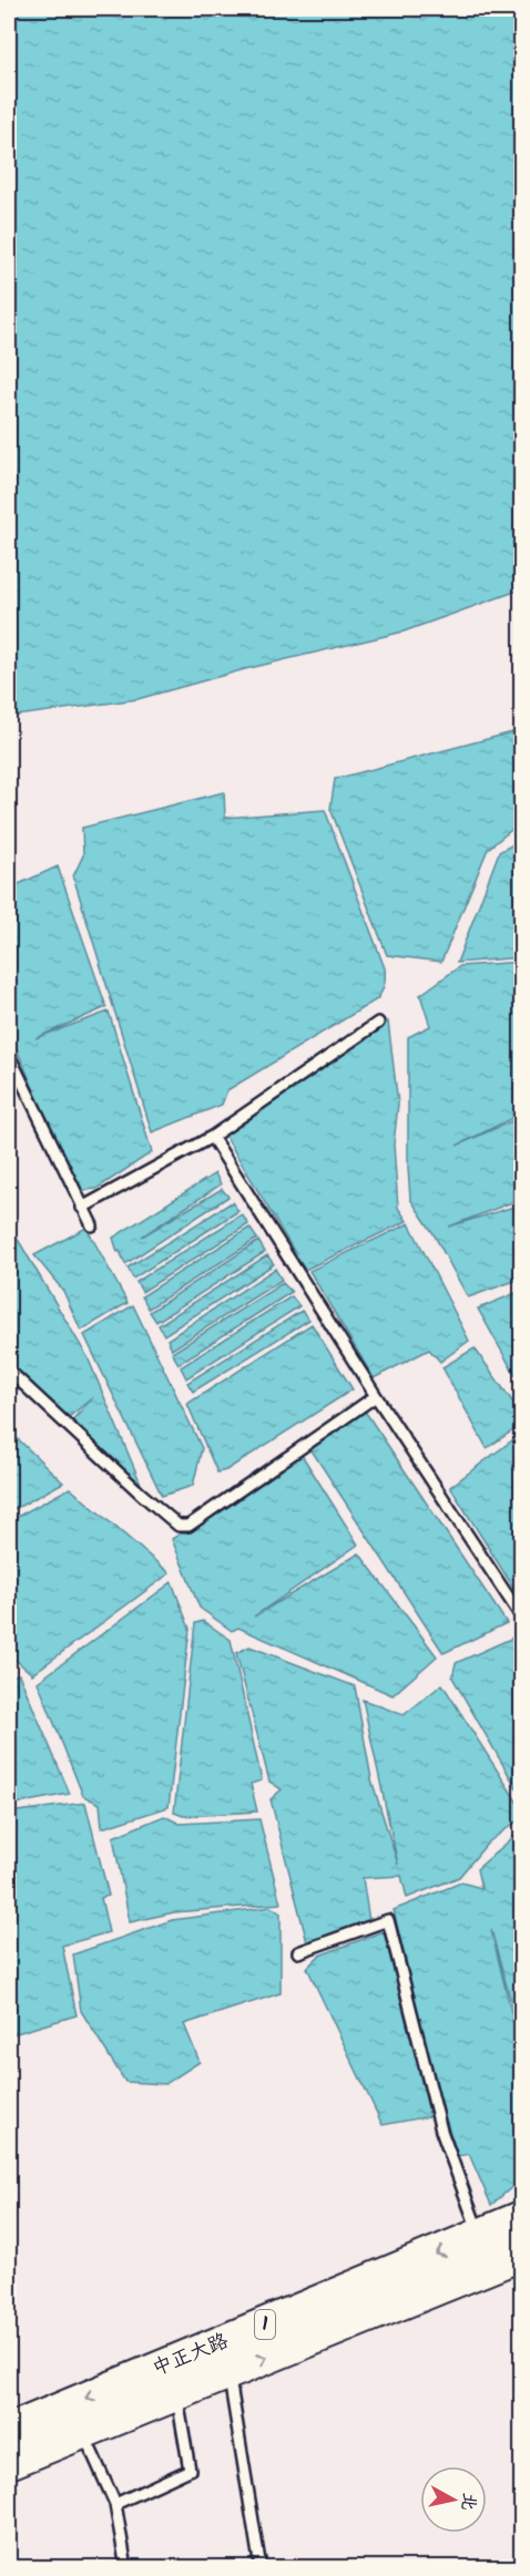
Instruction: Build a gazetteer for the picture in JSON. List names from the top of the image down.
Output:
{
  "streets": {
    "main road": ["1", "中正大路"]
  },
  "north": "right"
}
